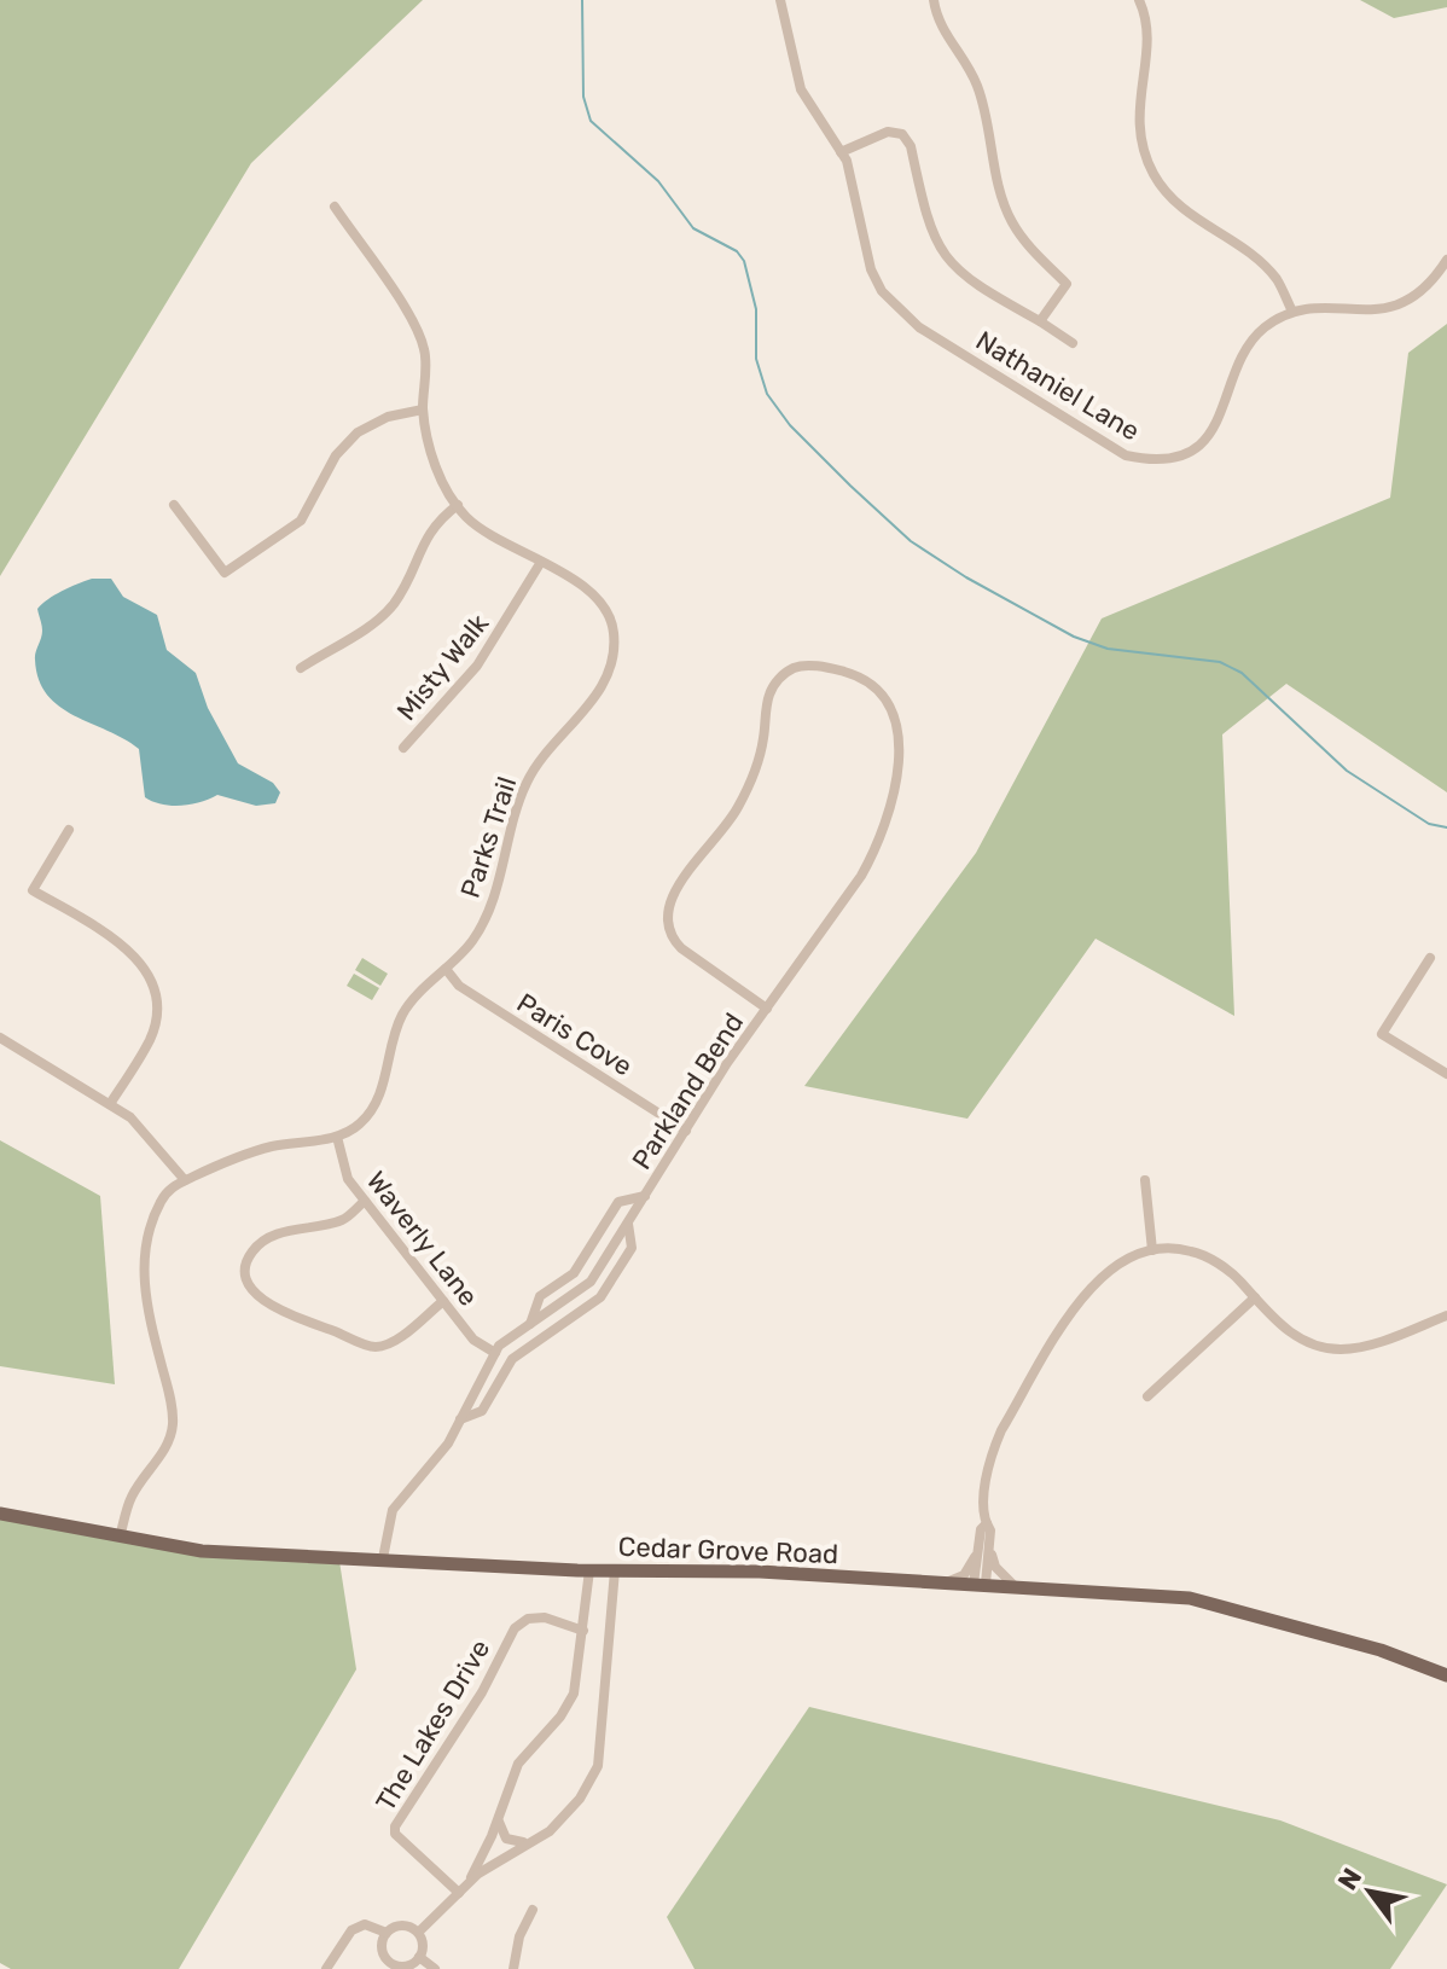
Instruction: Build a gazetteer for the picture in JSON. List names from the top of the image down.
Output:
{
  "streets": {
    "main road": ["Cedar Grove Road"],
    "street": [
      "Nathaniel Lane",
      "Misty Walk",
      "Parks Trail",
      "Paris Cove",
      "Parkland Bend",
      "Waverly Lane",
      "The Lakes Drive"
    ]
  },
  "crossings": [
    ["Misty Walk", "Parks Trail"],
    ["Parks Trail", "Paris Cove"],
    ["Parks Trail", "Waverly Lane"],
    ["Parks Trail", "Cedar Grove Road"],
    ["Paris Cove", "Parkland Bend"],
    ["Parkland Bend", "Waverly Lane"],
    ["Parkland Bend", "Cedar Grove Road"]
  ],
  "north": "top left"
}
